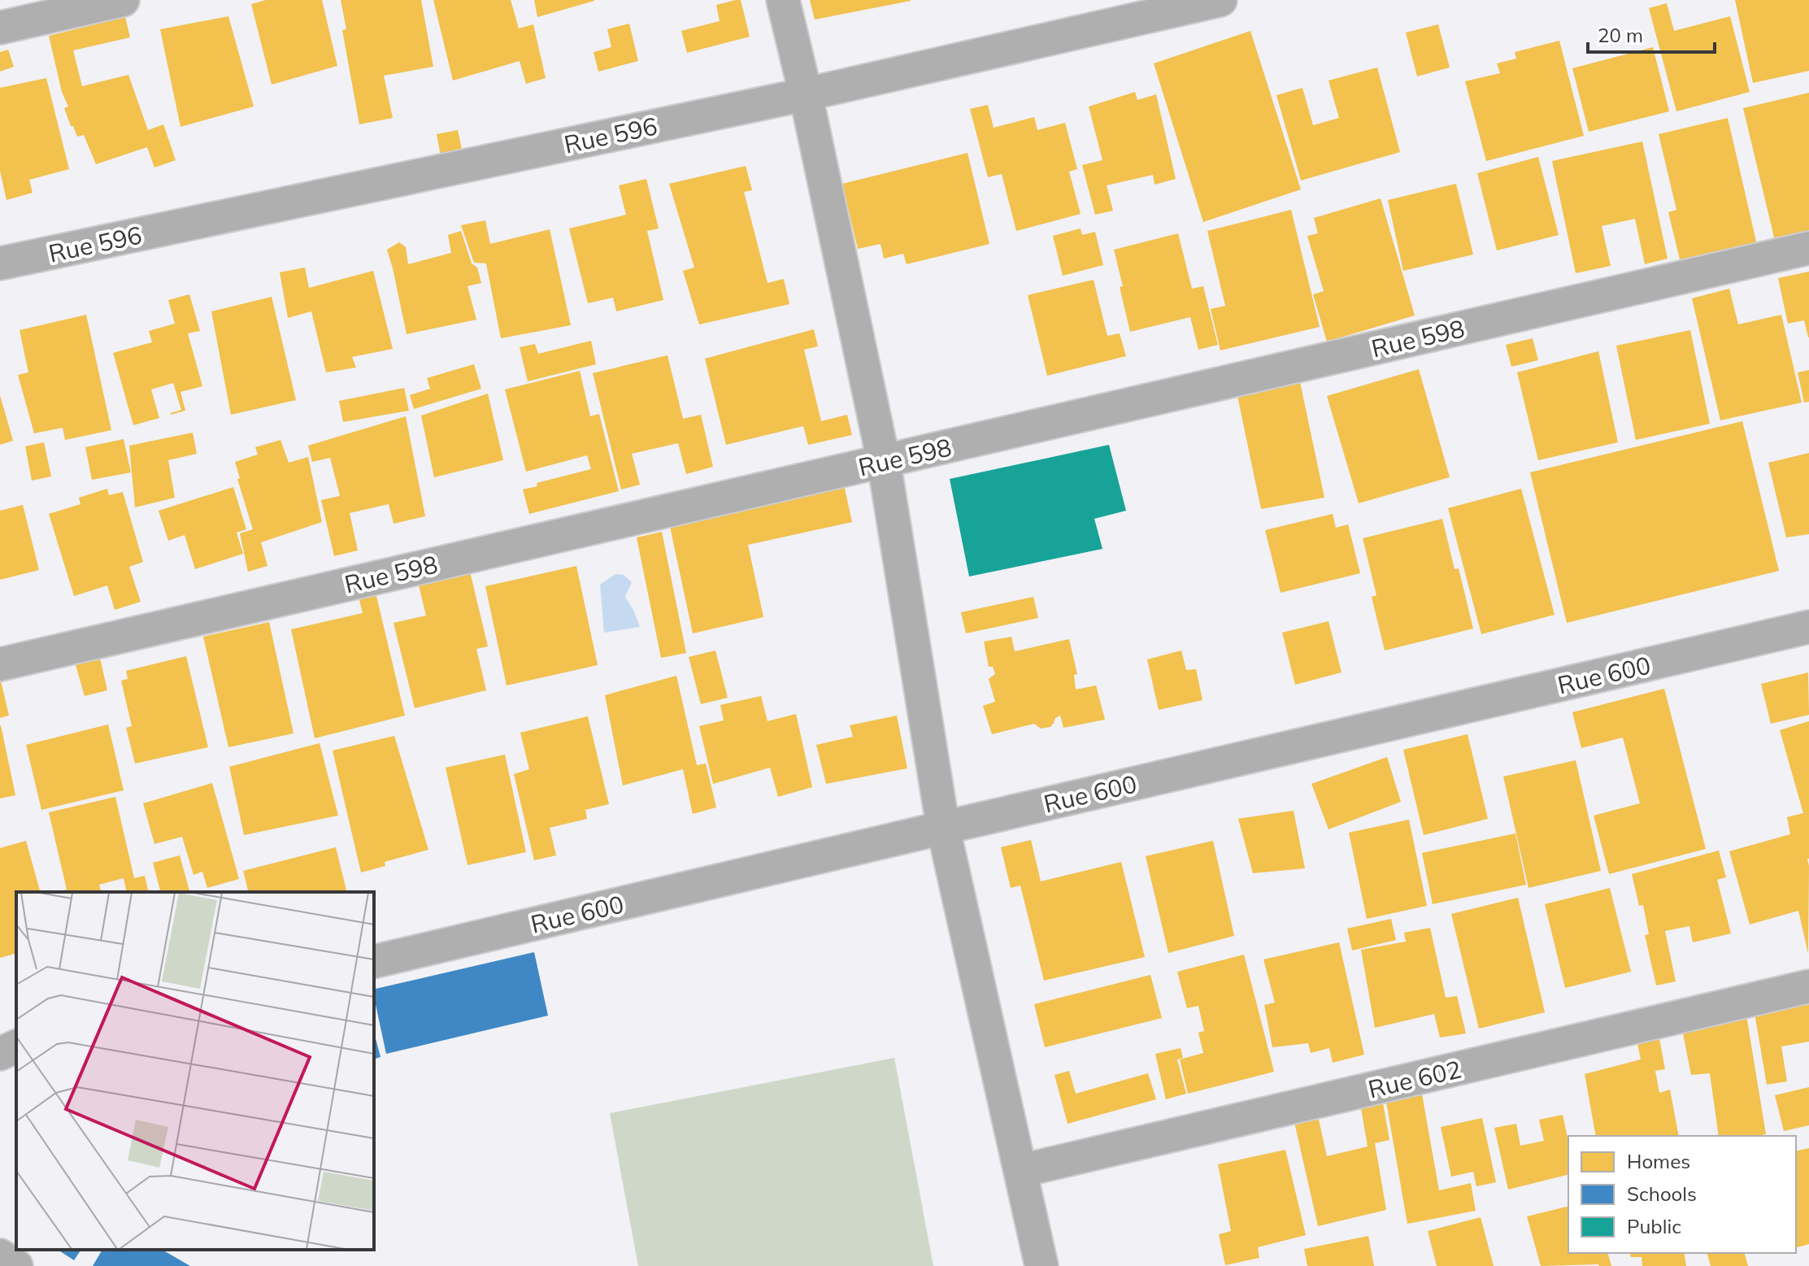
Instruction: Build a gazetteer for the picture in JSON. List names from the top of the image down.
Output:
{
  "streets": {
    "street": [
      "Rue 596",
      "Rue 598",
      "Rue 600",
      "Rue 602"
    ]
  },
  "legend": ["Homes", "Schools", "Public"],
  "scale_bar": "20 m"
}
